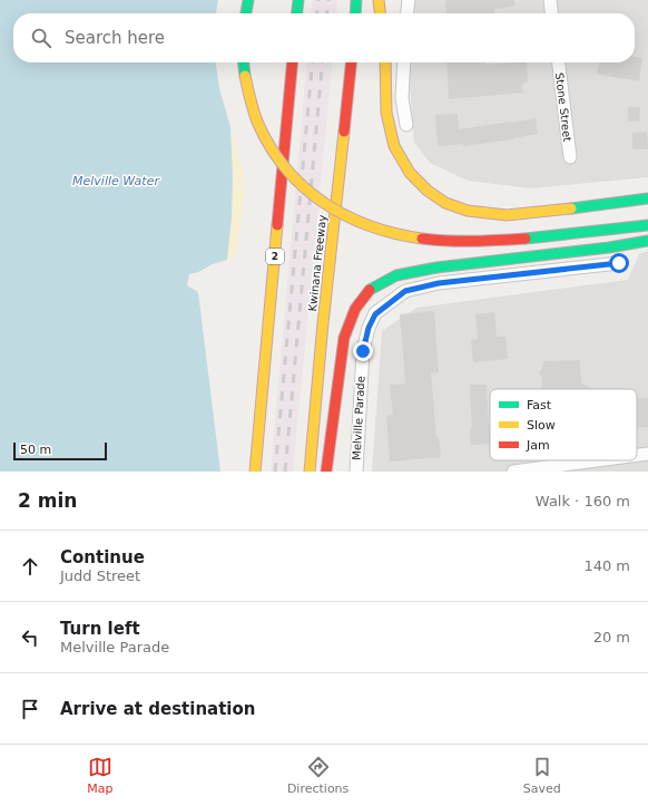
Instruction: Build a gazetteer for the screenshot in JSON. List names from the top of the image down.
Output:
{
  "streets": {
    "highway": ["2", "Kwinana Freeway"],
    "street": ["Stone Street", "Melville Parade"]
  },
  "water": ["Melville Water"],
  "legend": ["Fast", "Slow", "Jam"],
  "scale_bar": "50 m",
  "page": {
    "search": "Search here",
    "scale": "50 m",
    "heading": ["2 min", "Walk · 160 m"],
    "list": [
      ["Continue", "Judd Street", "140 m"],
      ["Turn left", "Melville Parade", "20 m"],
      "Arrive at destination"
    ],
    "nav": ["Map", "Directions", "Saved"]
  }
}
